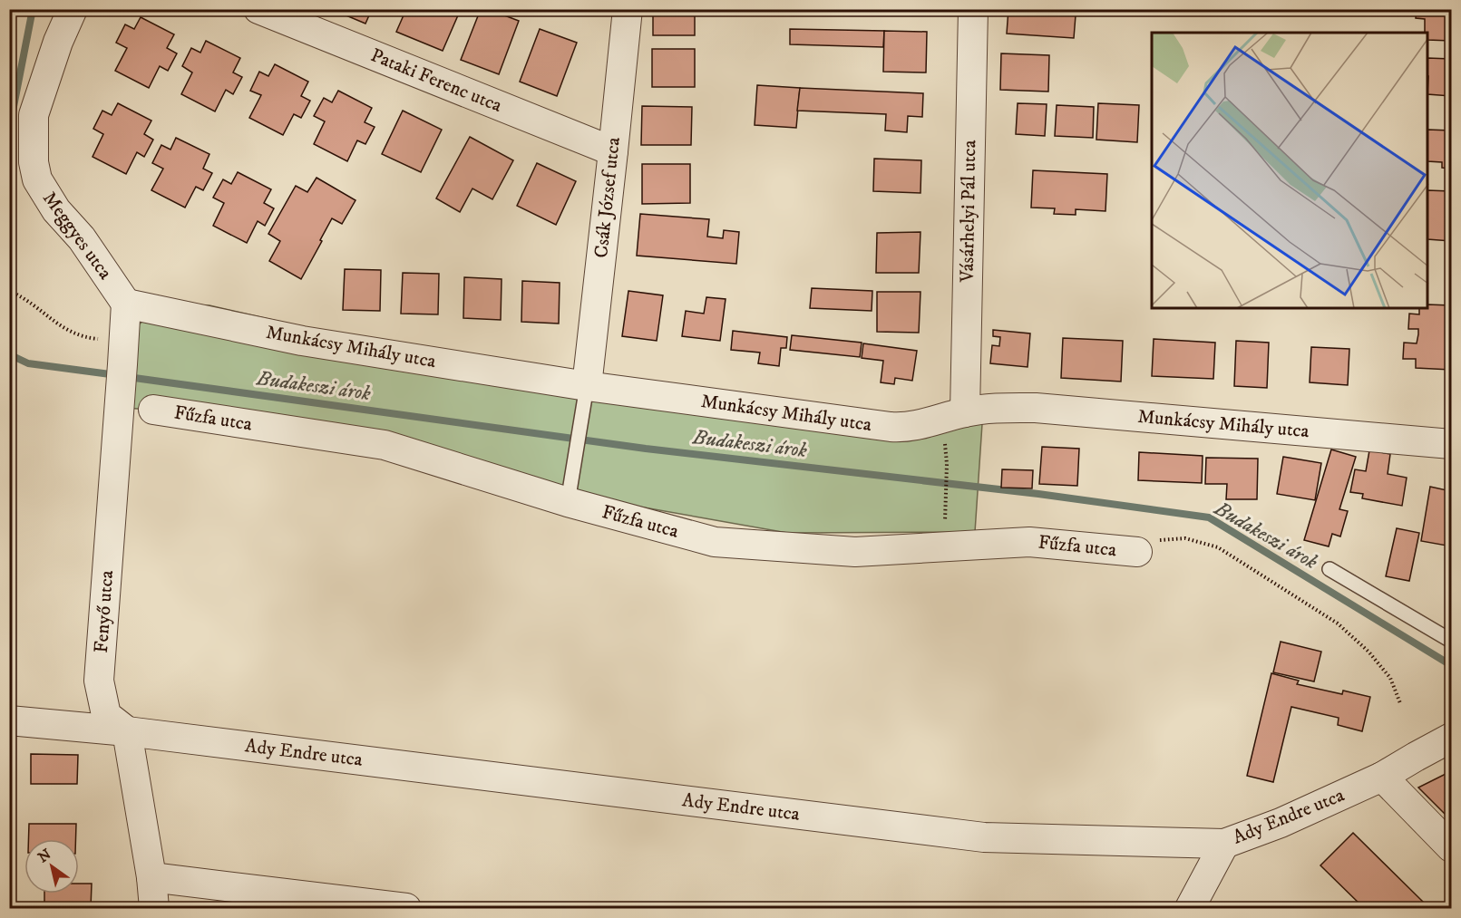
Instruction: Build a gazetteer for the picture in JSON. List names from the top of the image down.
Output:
{
  "streets": {
    "street": [
      "Pataki Ferenc utca",
      "Csák József utca",
      "Vásárhelyi Pál utca",
      "Meggyes utca",
      "Munkácsy Mihály utca",
      "Fűzfa utca",
      "Fenyő utca",
      "Ady Endre utca"
    ]
  },
  "crossings": [
    ["Pataki Ferenc utca", "Csák József utca"],
    ["Csák József utca", "Munkácsy Mihály utca"],
    ["Vásárhelyi Pál utca", "Munkácsy Mihály utca"],
    ["Meggyes utca", "Munkácsy Mihály utca"],
    ["Meggyes utca", "Fenyő utca"],
    ["Munkácsy Mihály utca", "Fenyő utca"],
    ["Fenyő utca", "Ady Endre utca"]
  ],
  "water": ["Budakeszi árok"],
  "north": "top left"
}
